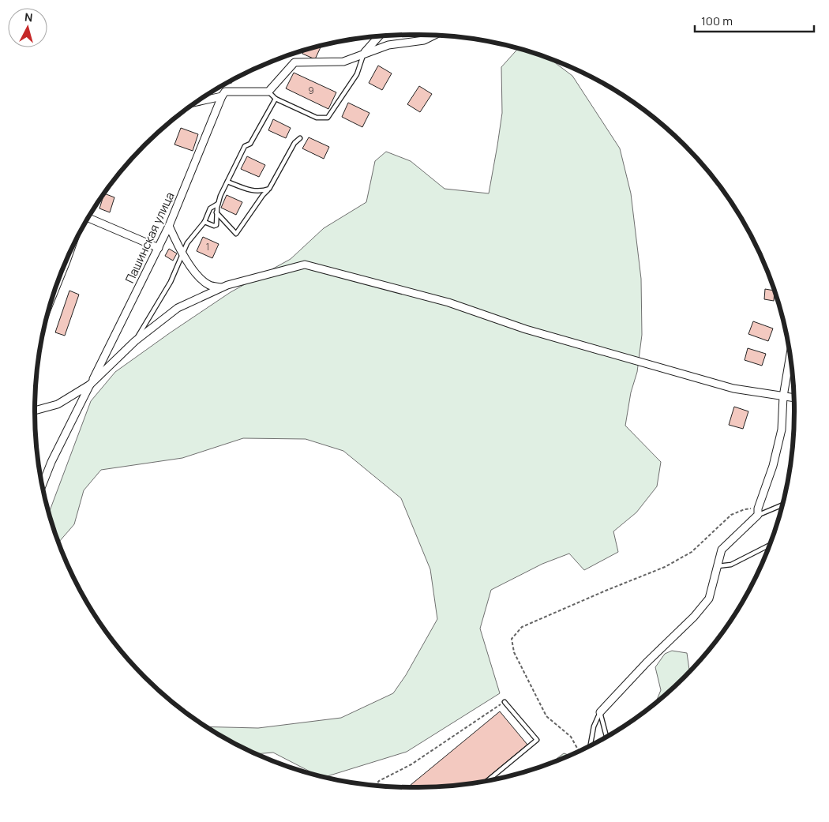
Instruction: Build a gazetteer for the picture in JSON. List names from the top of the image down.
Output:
{
  "streets": {
    "street": ["Пашинская улица"]
  },
  "house_numbers": ["9", "1"],
  "scale_bar": "100 m",
  "north": "top"
}
